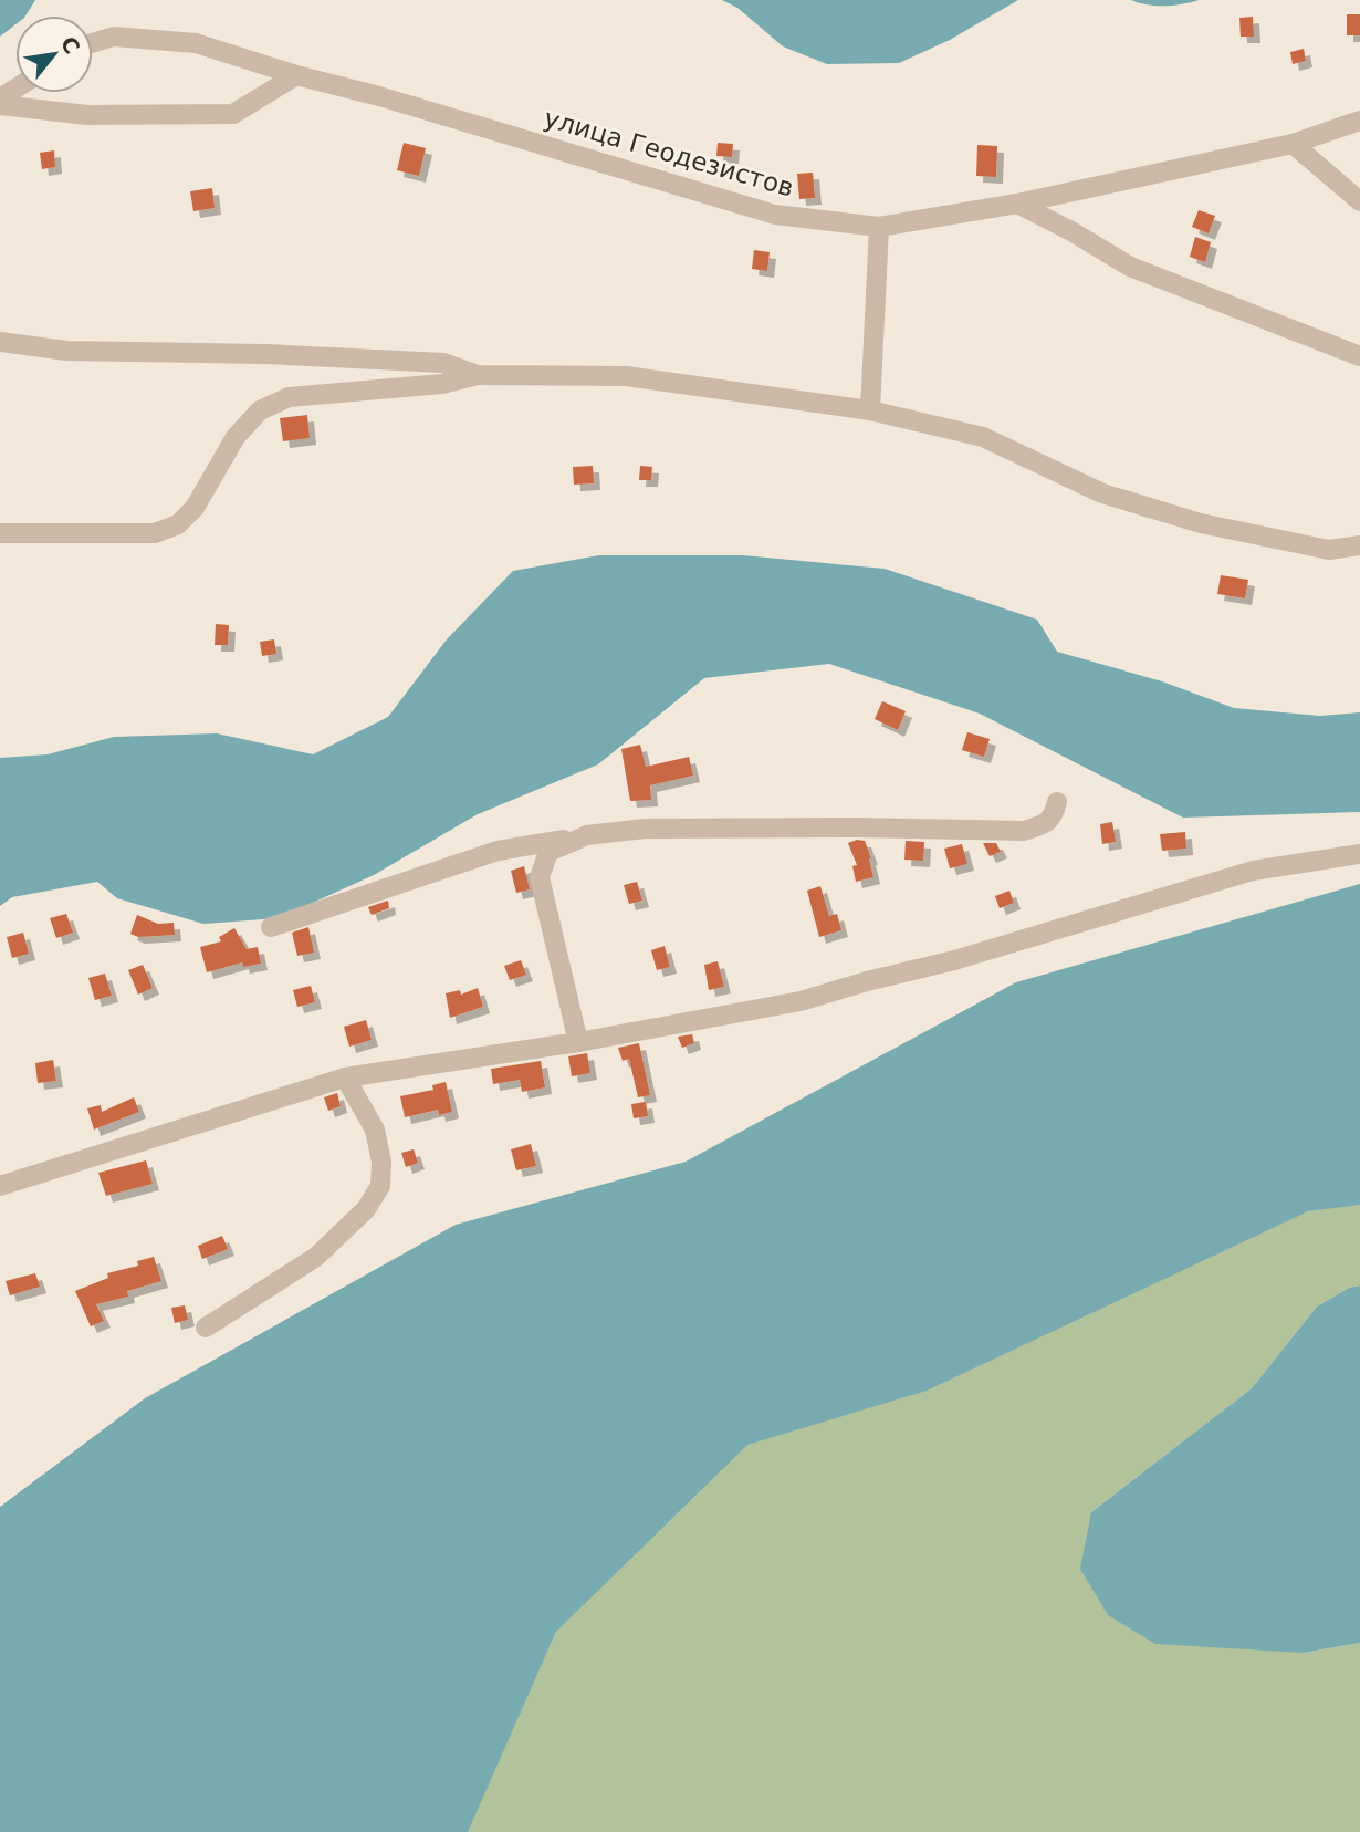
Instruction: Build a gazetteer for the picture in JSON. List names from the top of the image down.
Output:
{
  "streets": {
    "street": ["улица Геодезистов"]
  },
  "north": "top right"
}
